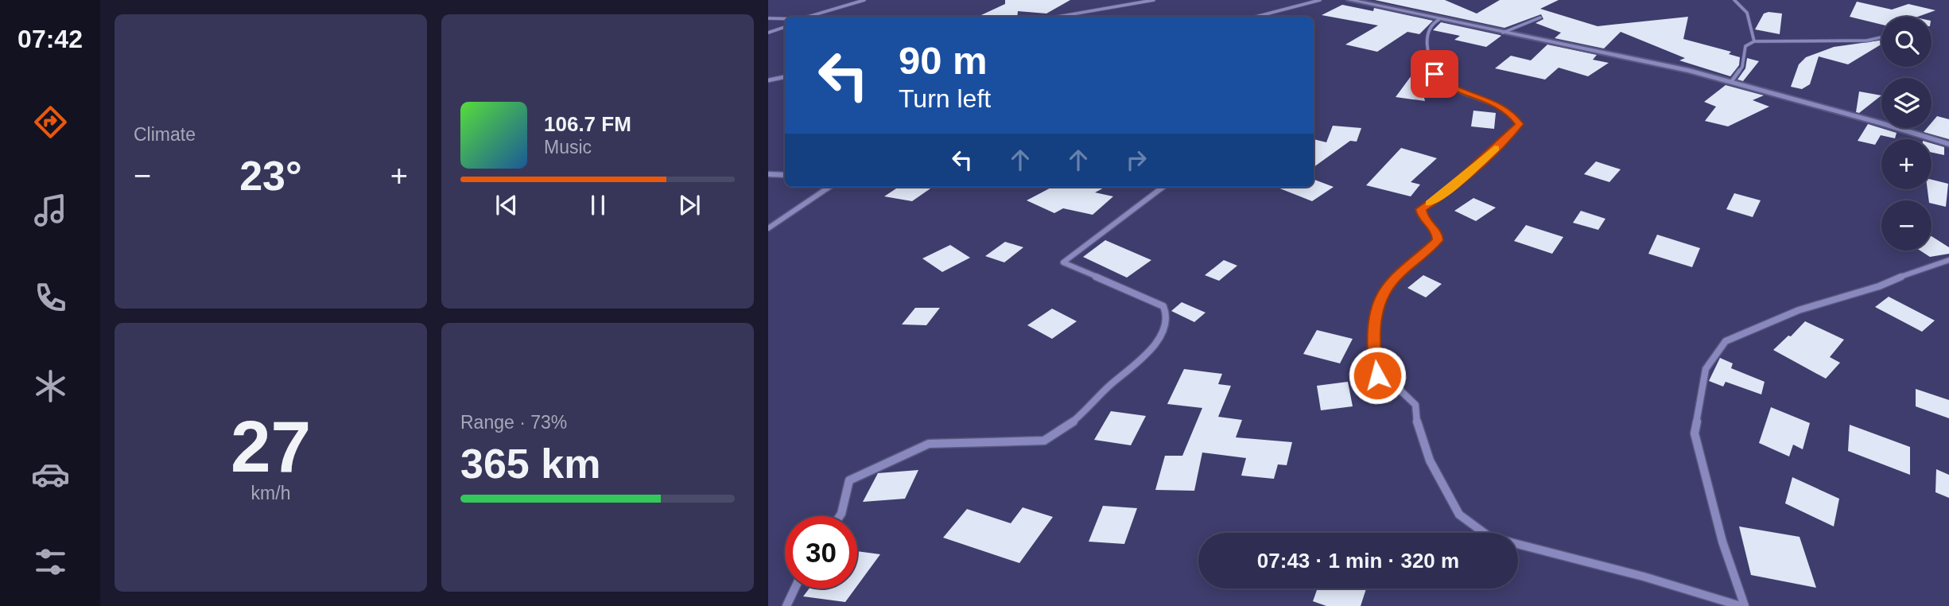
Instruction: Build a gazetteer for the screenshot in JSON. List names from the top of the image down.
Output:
{
  "page": {
    "tabs": "07:42",
    "tile": [
      "Climate",
      ["27", "km/h"],
      ["Range · 73%", "365 km"]
    ],
    "map_buttons": ["+", "−"],
    "turn": ["90 m", "Turn left"],
    "song": ["106.7 FM", "Music"],
    "heat": ["−", "23°", "+"],
    "limit": "30",
    "trip": "07:43 · 1 min · 320 m"
  }
}
